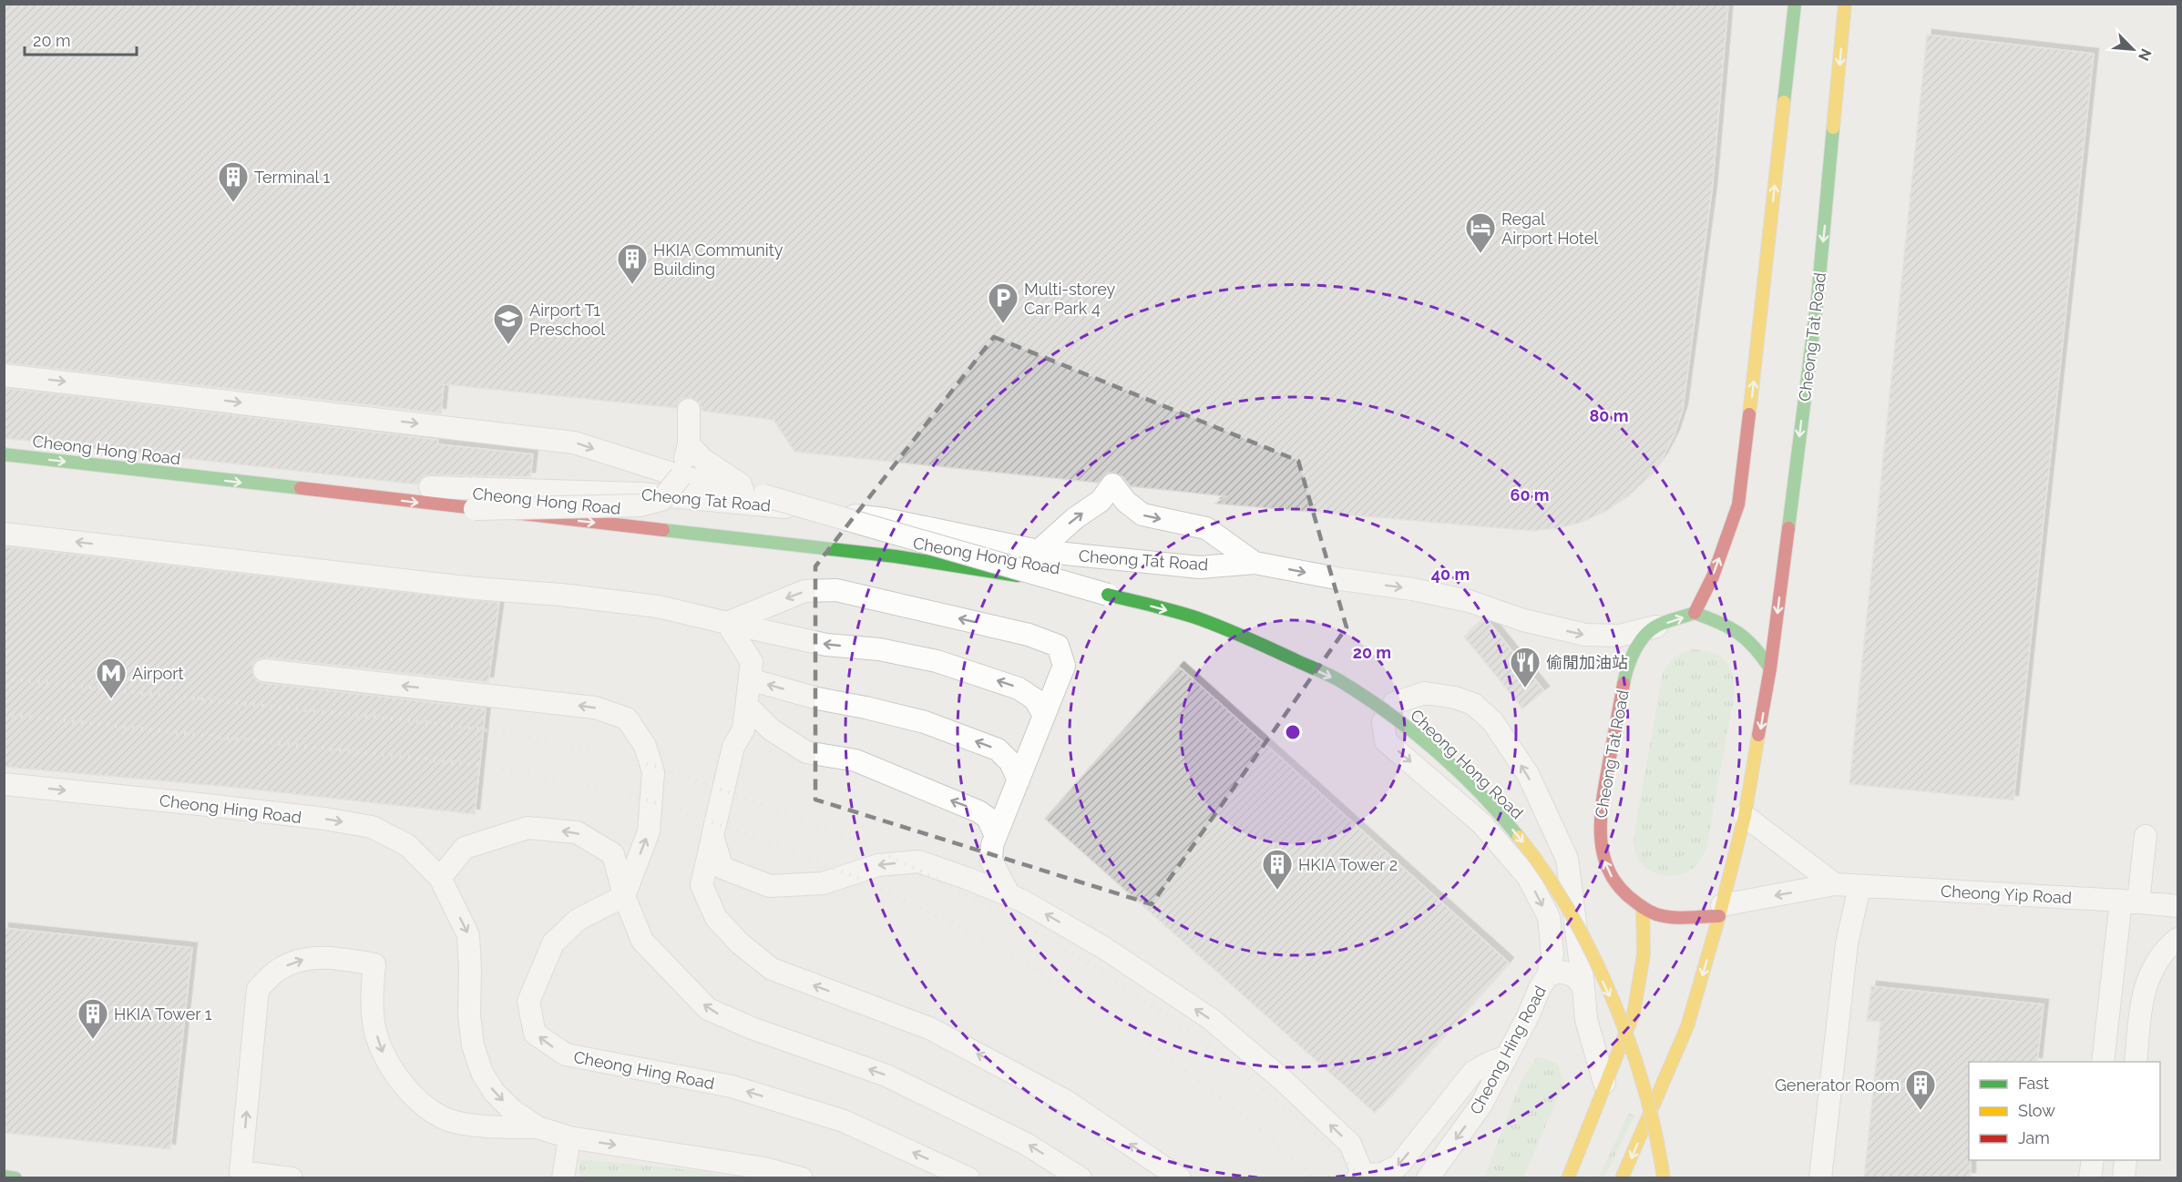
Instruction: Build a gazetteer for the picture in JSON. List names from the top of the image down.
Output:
{
  "streets": {
    "street": ["Cheong Tat Road", "Cheong Hong Road"],
    "lane": ["Cheong Hing Road", "Cheong Yip Road"]
  },
  "crossings": [
    ["Cheong Tat Road", "Cheong Yip Road"]
  ],
  "one_way": ["Cheong Hong Road"],
  "places": {
    "building": [
      "Terminal 1",
      "HKIA Community Building",
      "HKIA Tower 2",
      "HKIA Tower 1",
      "Generator Room"
    ],
    "hotel": ["Regal Airport Hotel"],
    "parking": ["Multi-storey Car Park 4"],
    "school or university": ["Airport T1 Preschool"],
    "restaurant": ["偷閒加油站"],
    "metro station": ["Airport"]
  },
  "legend": ["Fast", "Slow", "Jam"],
  "scale_bar": "20 m",
  "north": "bottom right",
  "rings": [
    "80 m",
    "60 m",
    "40 m",
    "20 m"
  ]
}
